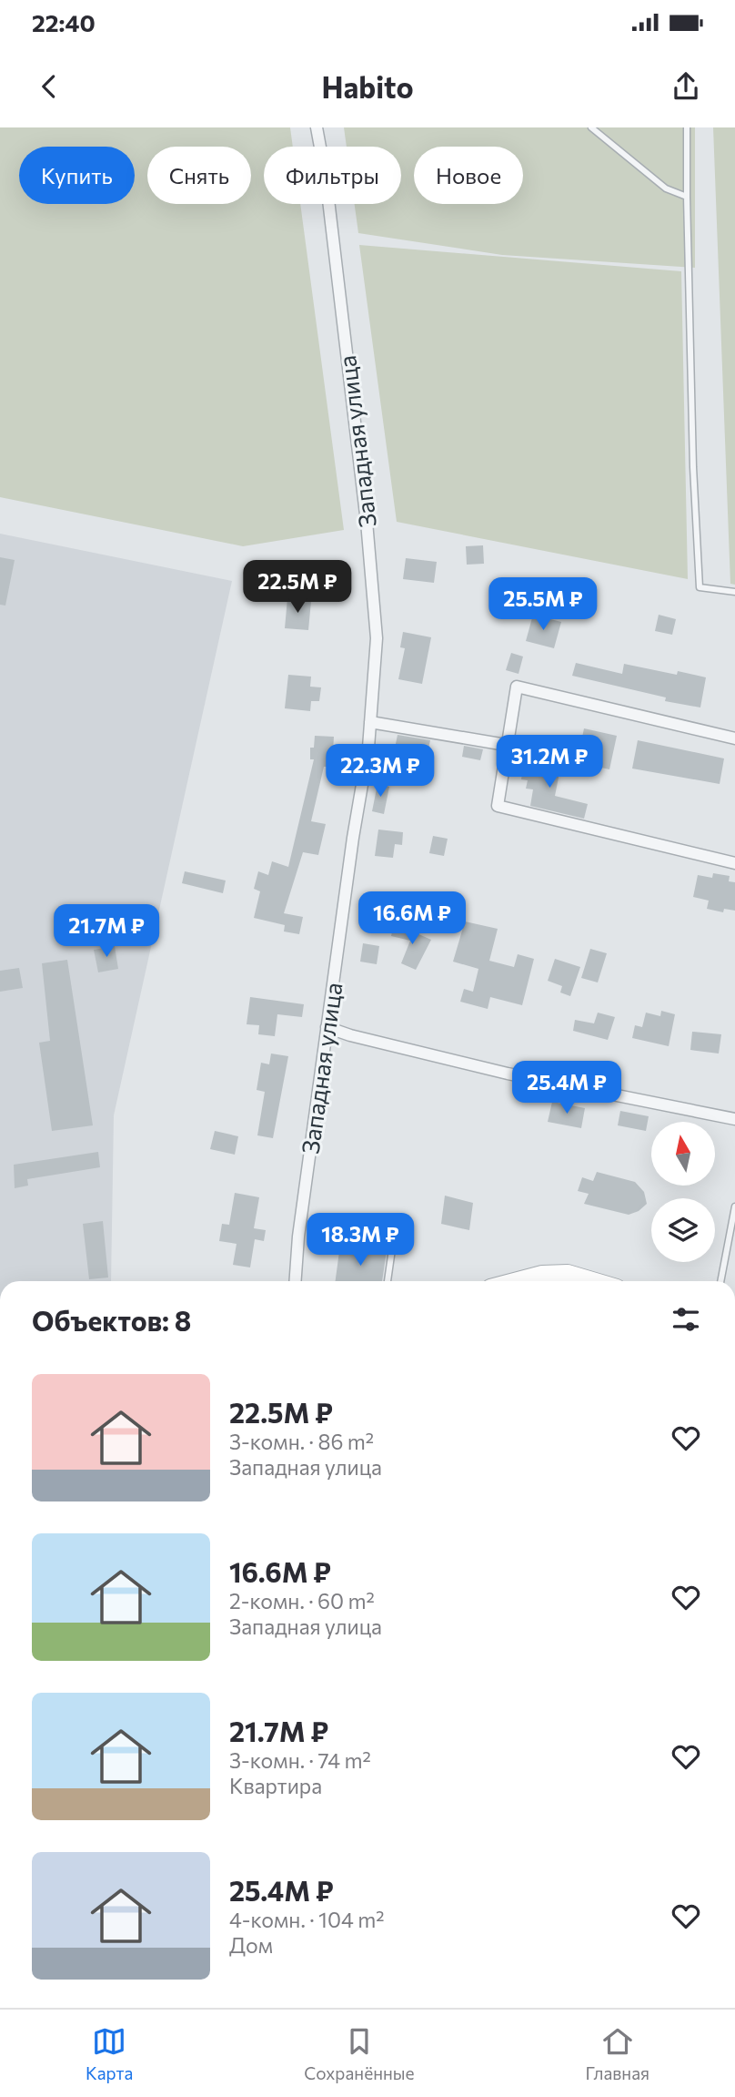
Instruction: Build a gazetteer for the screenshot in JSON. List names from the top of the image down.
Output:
{
  "streets": {
    "street": ["Западная улица"]
  },
  "north": "top",
  "page": {
    "status": "22:40",
    "header": "Habito",
    "chip": [
      "Купить",
      "Снять",
      "Фильтры",
      "Новое"
    ],
    "price": [
      "22.5M ₽",
      "25.5M ₽",
      "31.2M ₽",
      "22.3M ₽",
      "16.6M ₽",
      "21.7M ₽",
      "25.4M ₽",
      "18.3M ₽"
    ],
    "heading": "Объектов: 8",
    "list": [
      {
        "name": "22.5M ₽",
        "note": "3-комн. · 86 m² · Западная улица"
      },
      {
        "name": "16.6M ₽",
        "note": "2-комн. · 60 m² · Западная улица"
      },
      {
        "name": "21.7M ₽",
        "note": "3-комн. · 74 m² · Квартира"
      },
      {
        "name": "25.4M ₽",
        "note": "4-комн. · 104 m² · Дом"
      }
    ],
    "tabs": ["Карта", "Сохранённые", "Главная"]
  }
}
